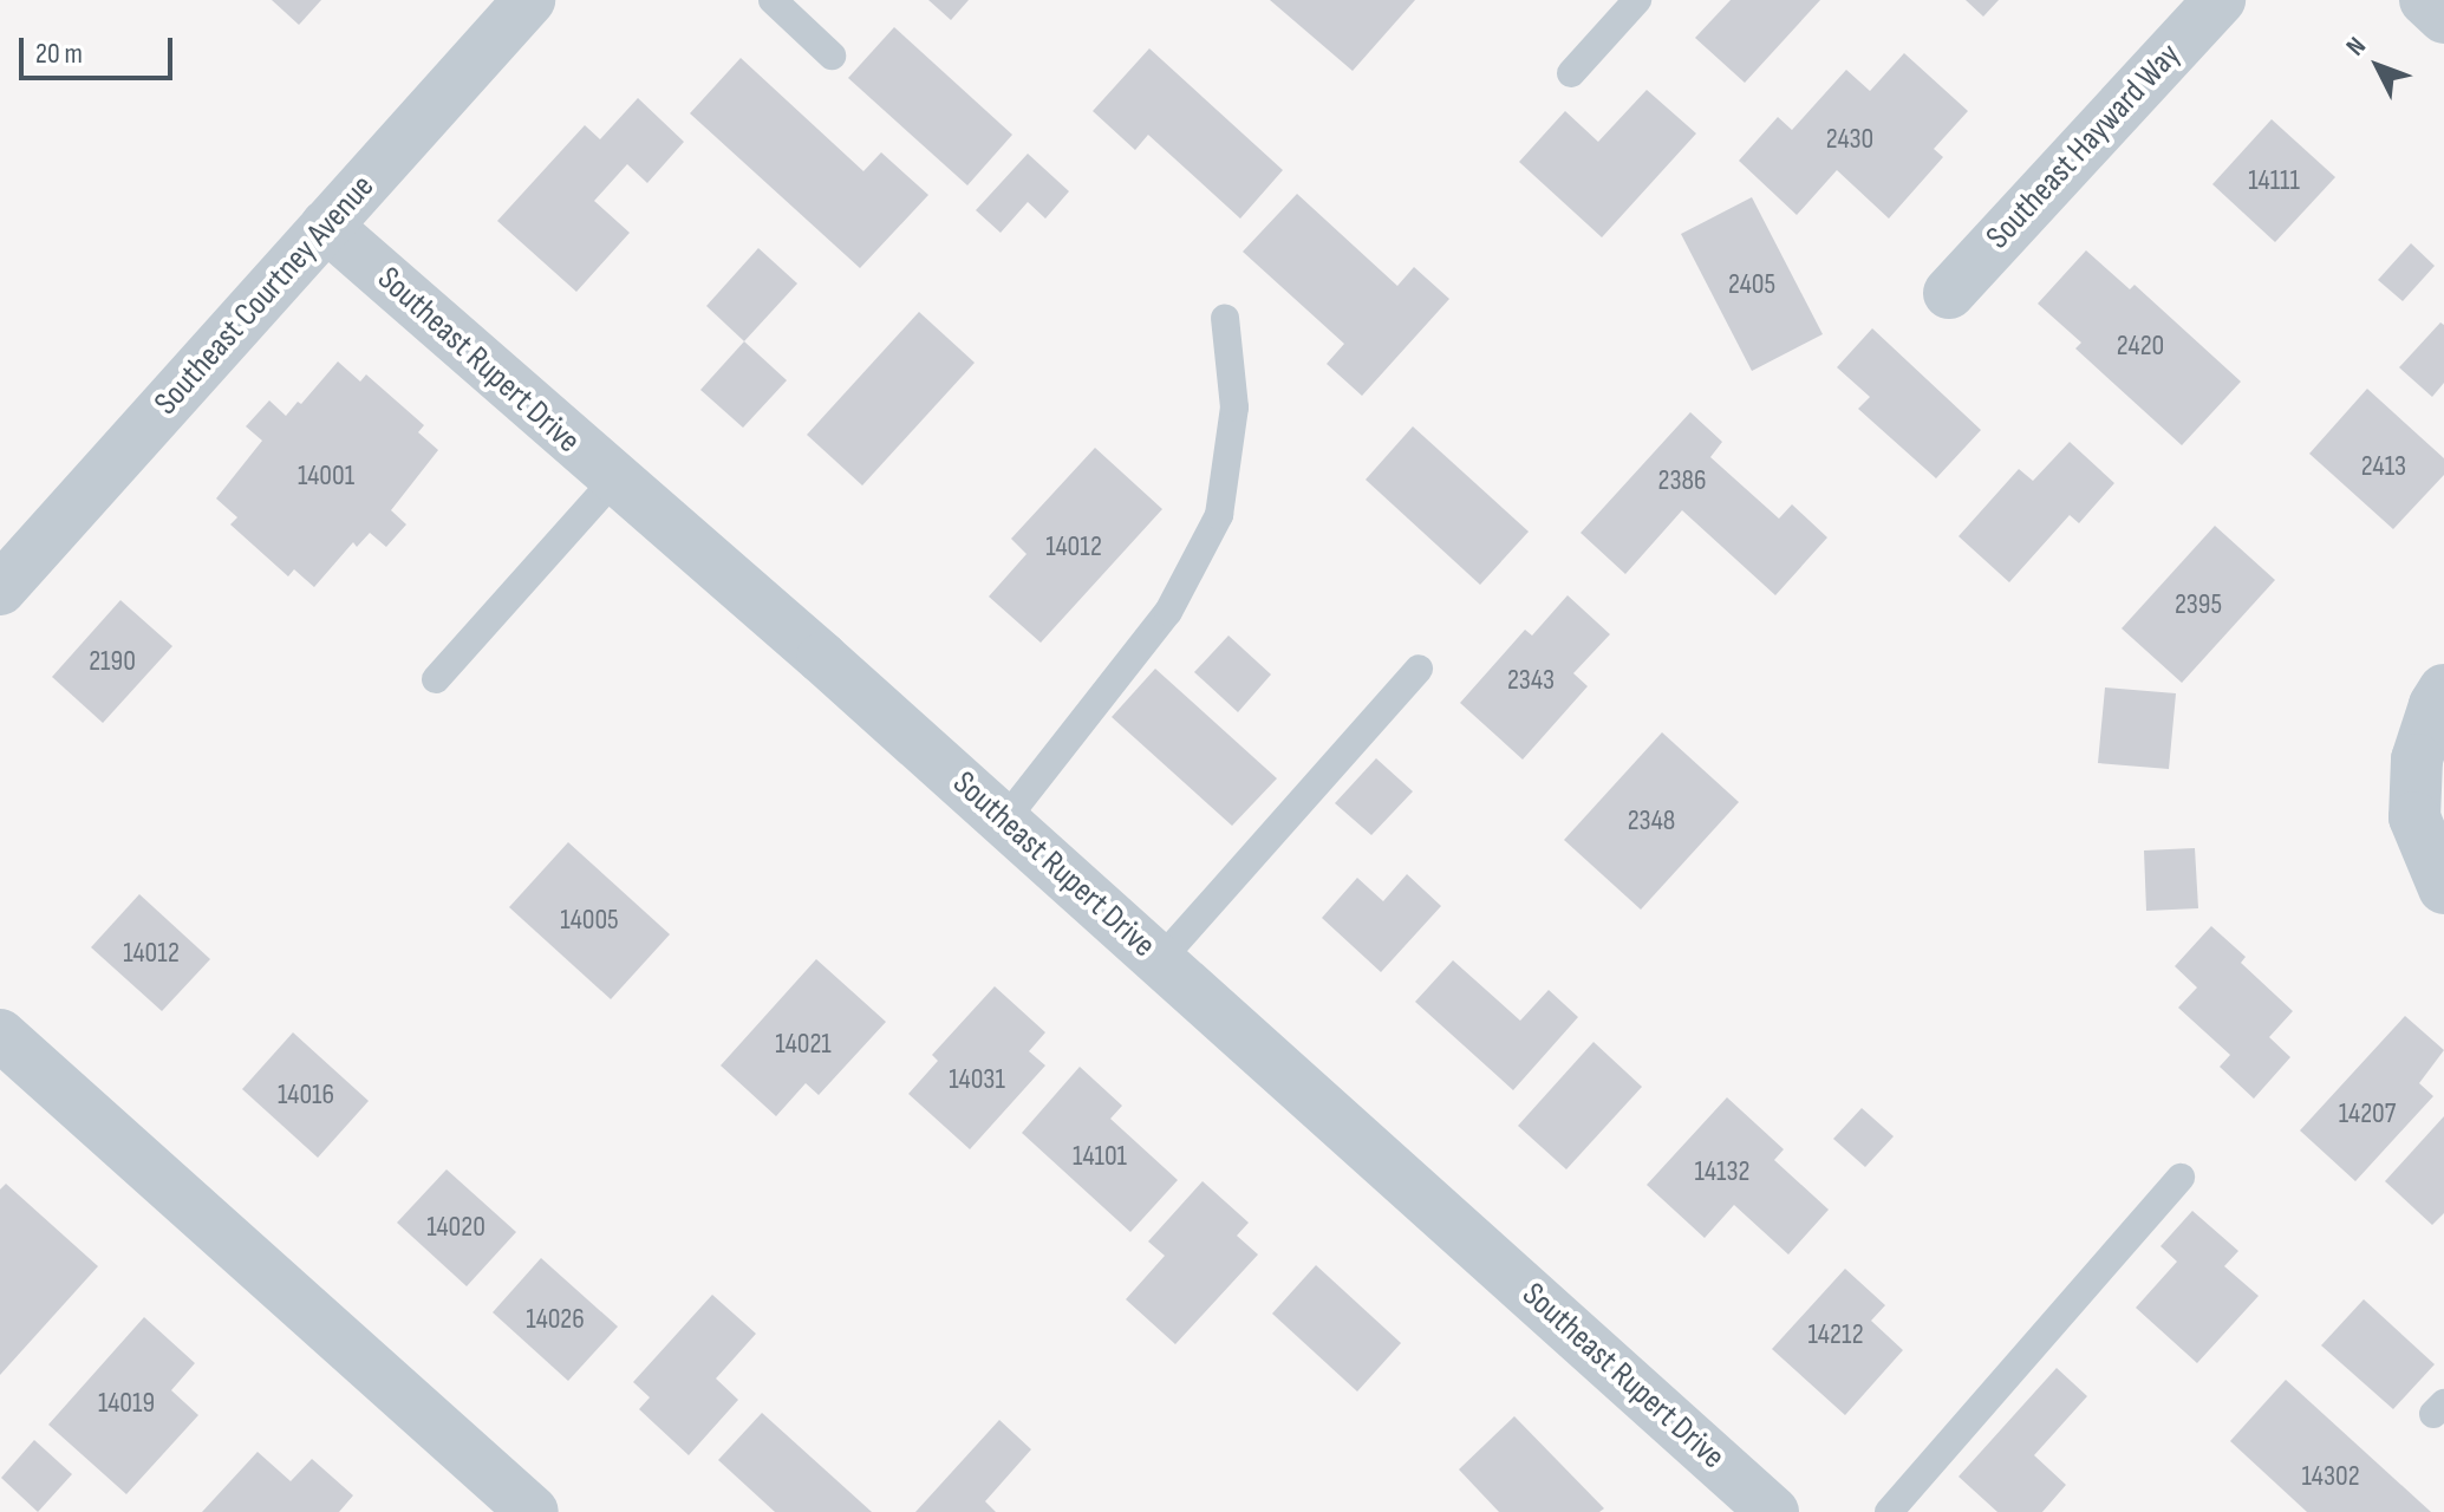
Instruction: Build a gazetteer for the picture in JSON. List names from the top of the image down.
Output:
{
  "streets": {
    "street": ["Southeast Hayward Way", "Southeast Courtney Avenue", "Southeast Rupert Drive"]
  },
  "crossings": [
    ["Southeast Courtney Avenue", "Southeast Rupert Drive"]
  ],
  "house_numbers": [
    "2430",
    "14111",
    "2405",
    "2420",
    "2413",
    "14001",
    "2386",
    "14012",
    "2395",
    "2190",
    "2343",
    "2348",
    "14005",
    "14012",
    "14021",
    "14031",
    "14016",
    "14207",
    "14101",
    "14132",
    "14020",
    "14026",
    "14212",
    "14019",
    "14302"
  ],
  "scale_bar": "20 m",
  "north": "top left"
}
